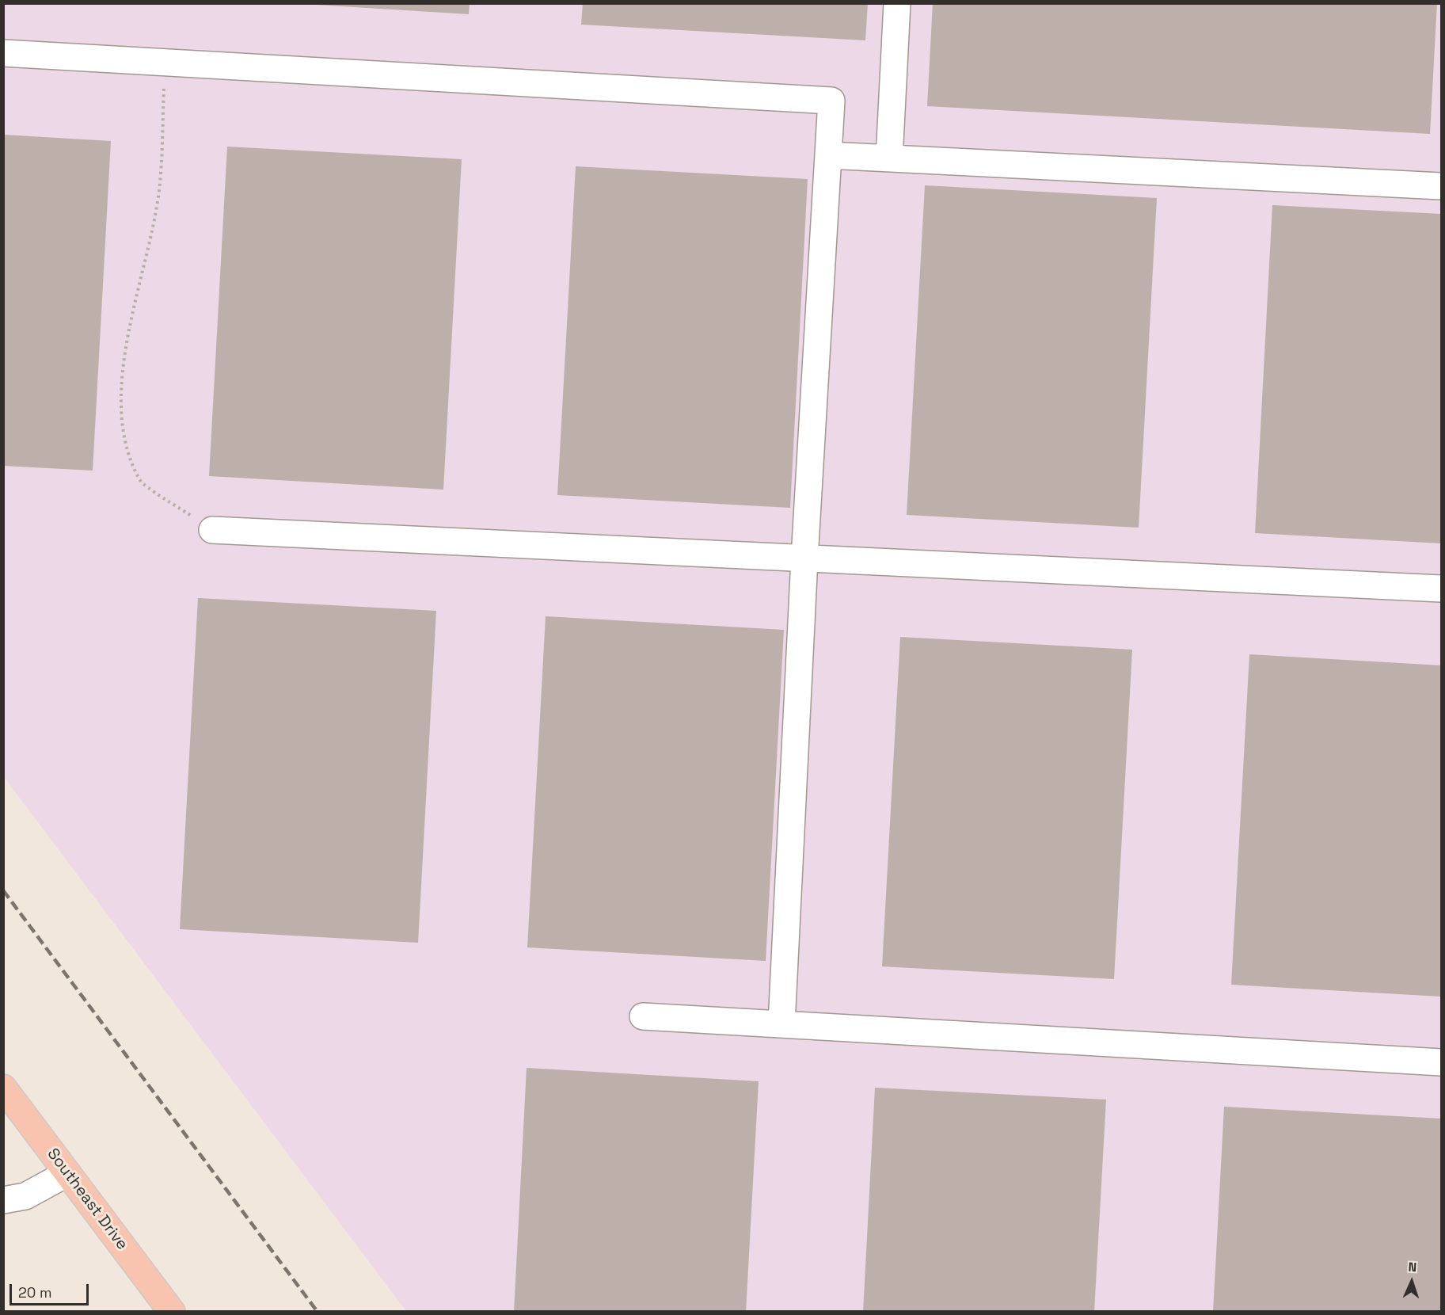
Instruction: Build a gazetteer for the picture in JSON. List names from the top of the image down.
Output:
{
  "streets": {
    "main road": ["Southeast Drive"]
  },
  "scale_bar": "20 m",
  "north": "top"
}
